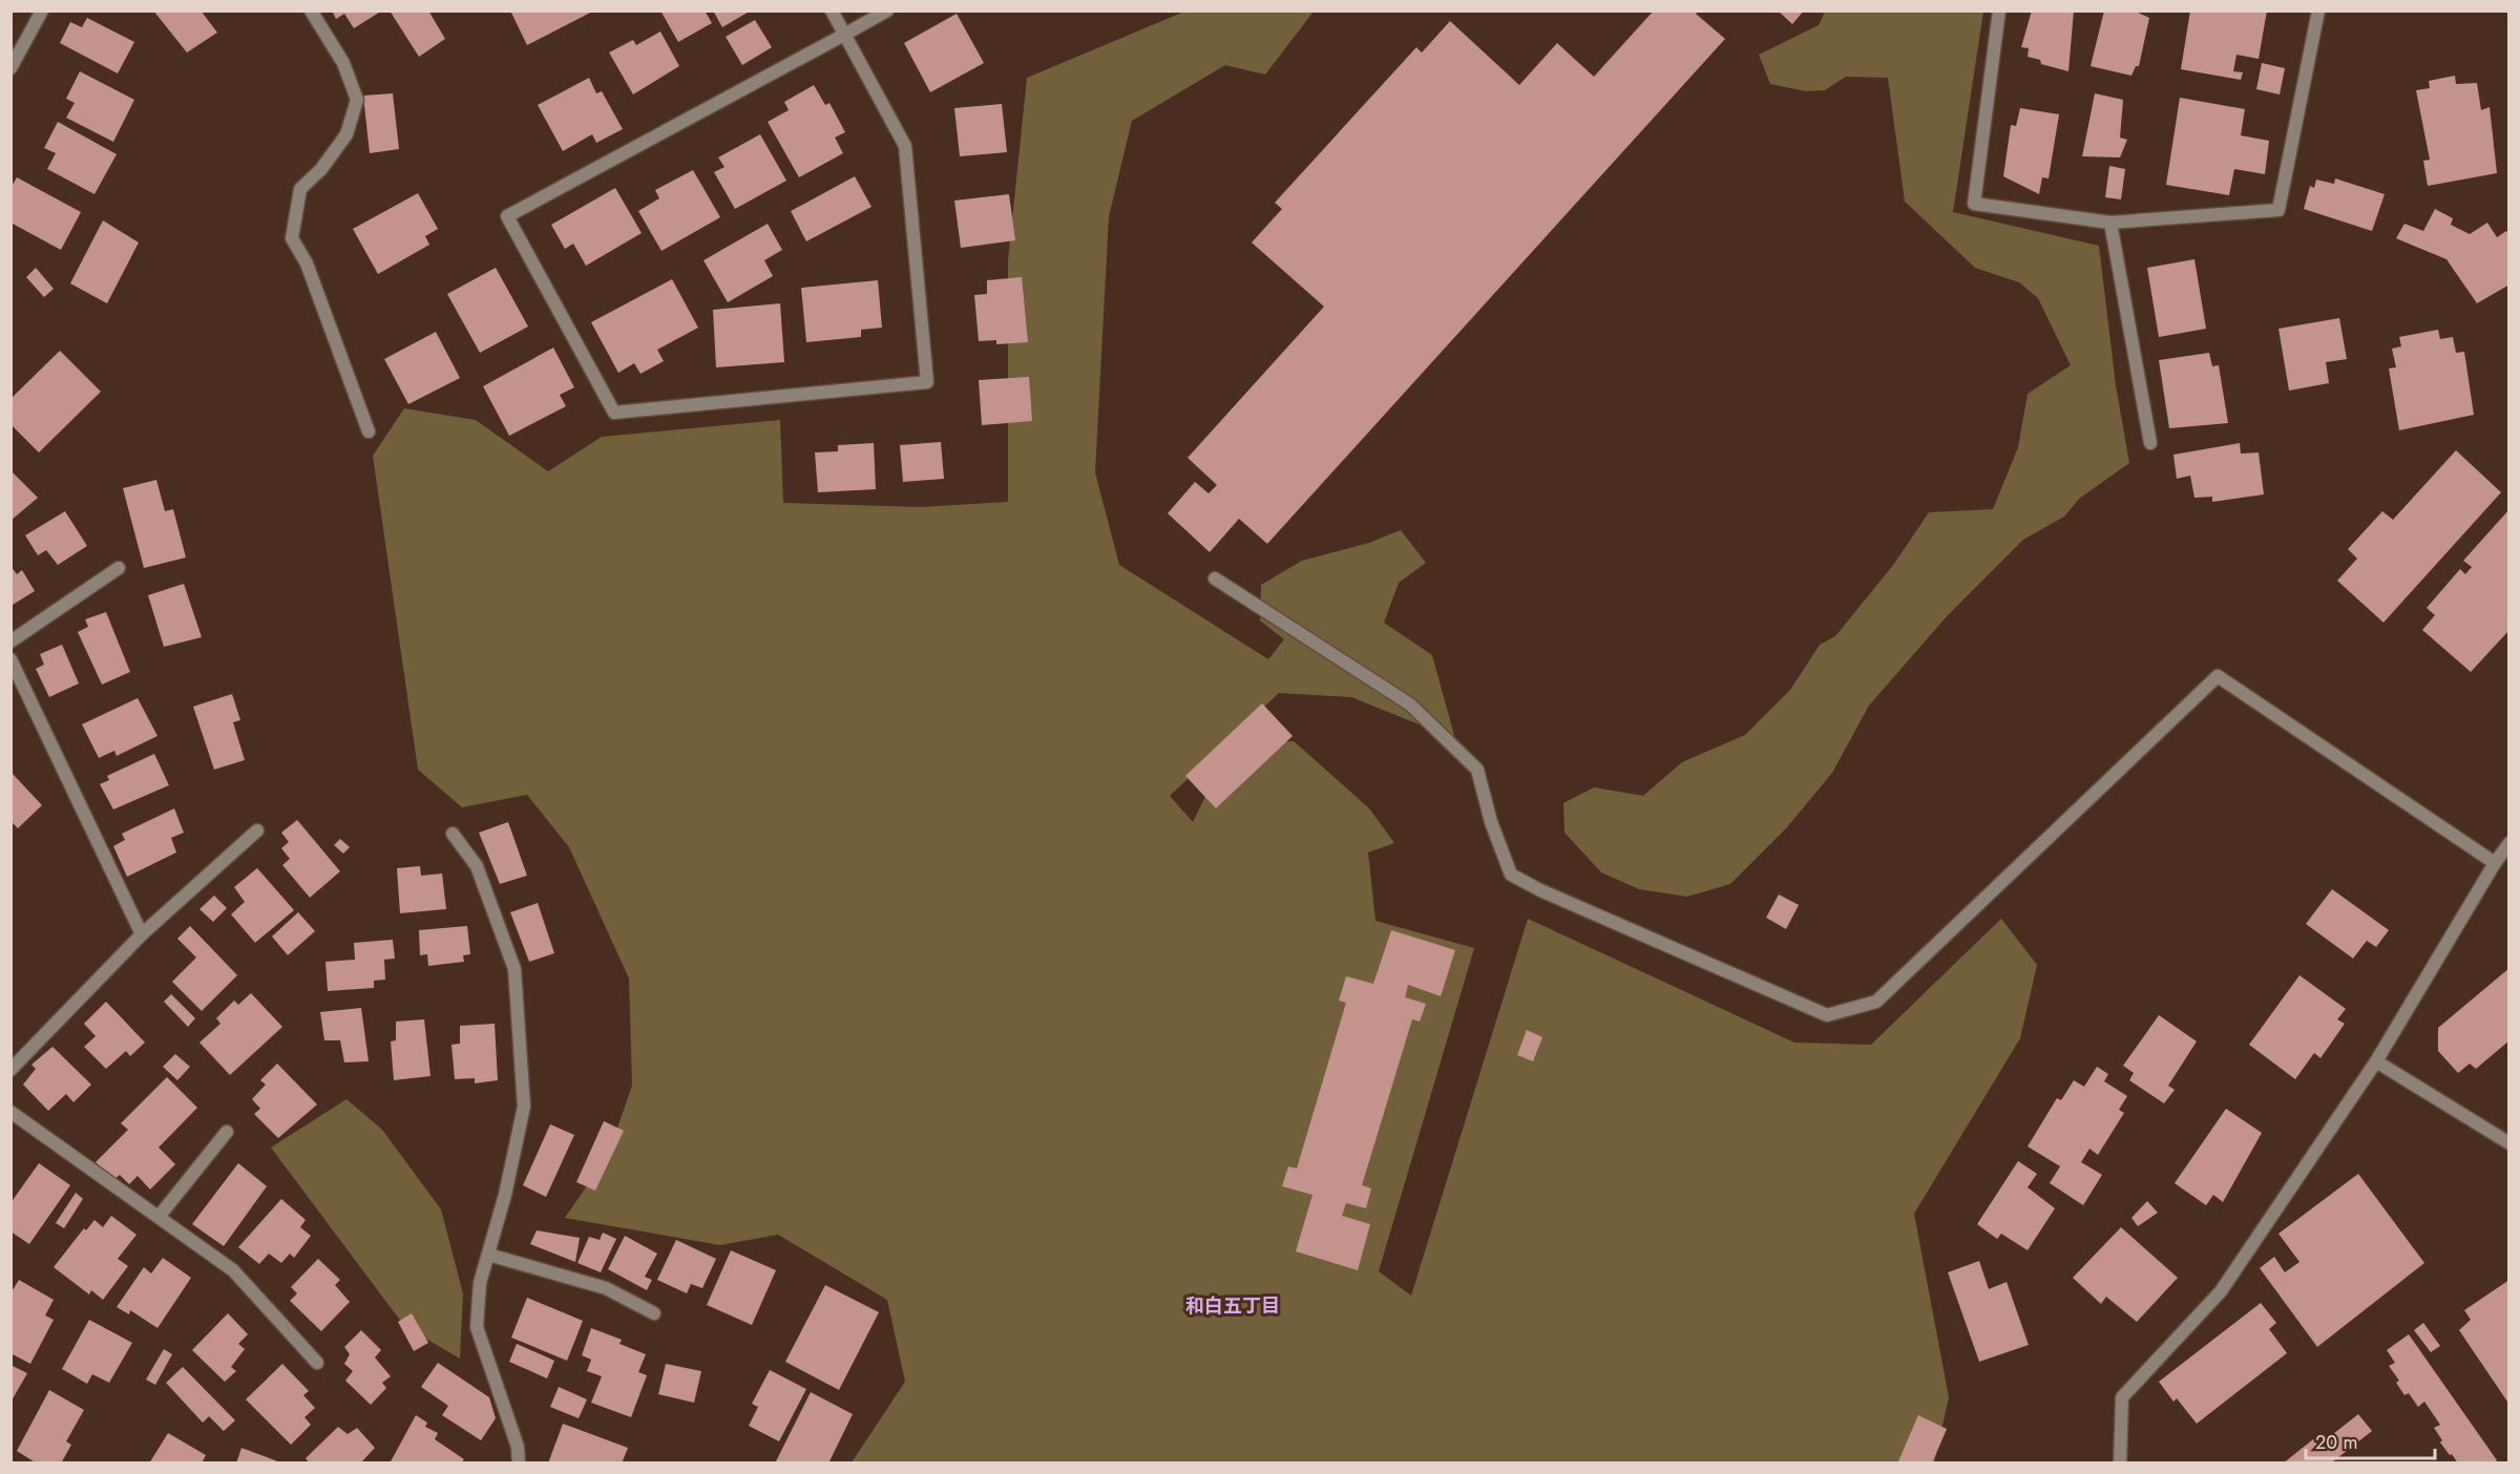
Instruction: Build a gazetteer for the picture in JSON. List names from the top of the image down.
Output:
{
  "districts": ["和白五丁目"],
  "scale_bar": "20 m"
}
